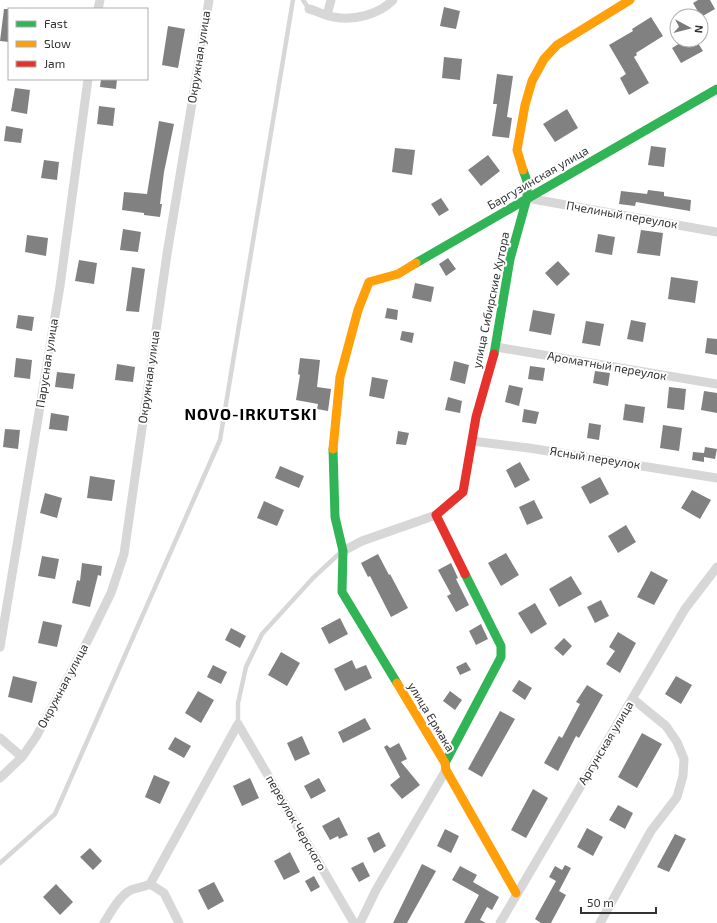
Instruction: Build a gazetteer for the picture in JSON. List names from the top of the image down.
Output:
{
  "streets": {
    "street": [
      "Окружная улица",
      "Баргузинская улица",
      "Пчелиный переулок",
      "улица Сибирские Хутора",
      "Парусная улица",
      "Ароматный переулок",
      "Ясный переулок",
      "улица Ермака",
      "Аргунская улица",
      "переулок Черского"
    ]
  },
  "crossings": [
    ["Баргузинская улица", "Пчелиный переулок"],
    ["Баргузинская улица", "улица Сибирские Хутора"],
    ["Баргузинская улица", "улица Ермака"],
    ["Пчелиный переулок", "улица Сибирские Хутора"],
    ["улица Сибирские Хутора", "Ароматный переулок"],
    ["улица Сибирские Хутора", "Ясный переулок"],
    ["улица Ермака", "Аргунская улица"]
  ],
  "districts": ["NOVO-IRKUTSKI"],
  "legend": ["Fast", "Slow", "Jam"],
  "scale_bar": "50 m",
  "north": "right"
}
